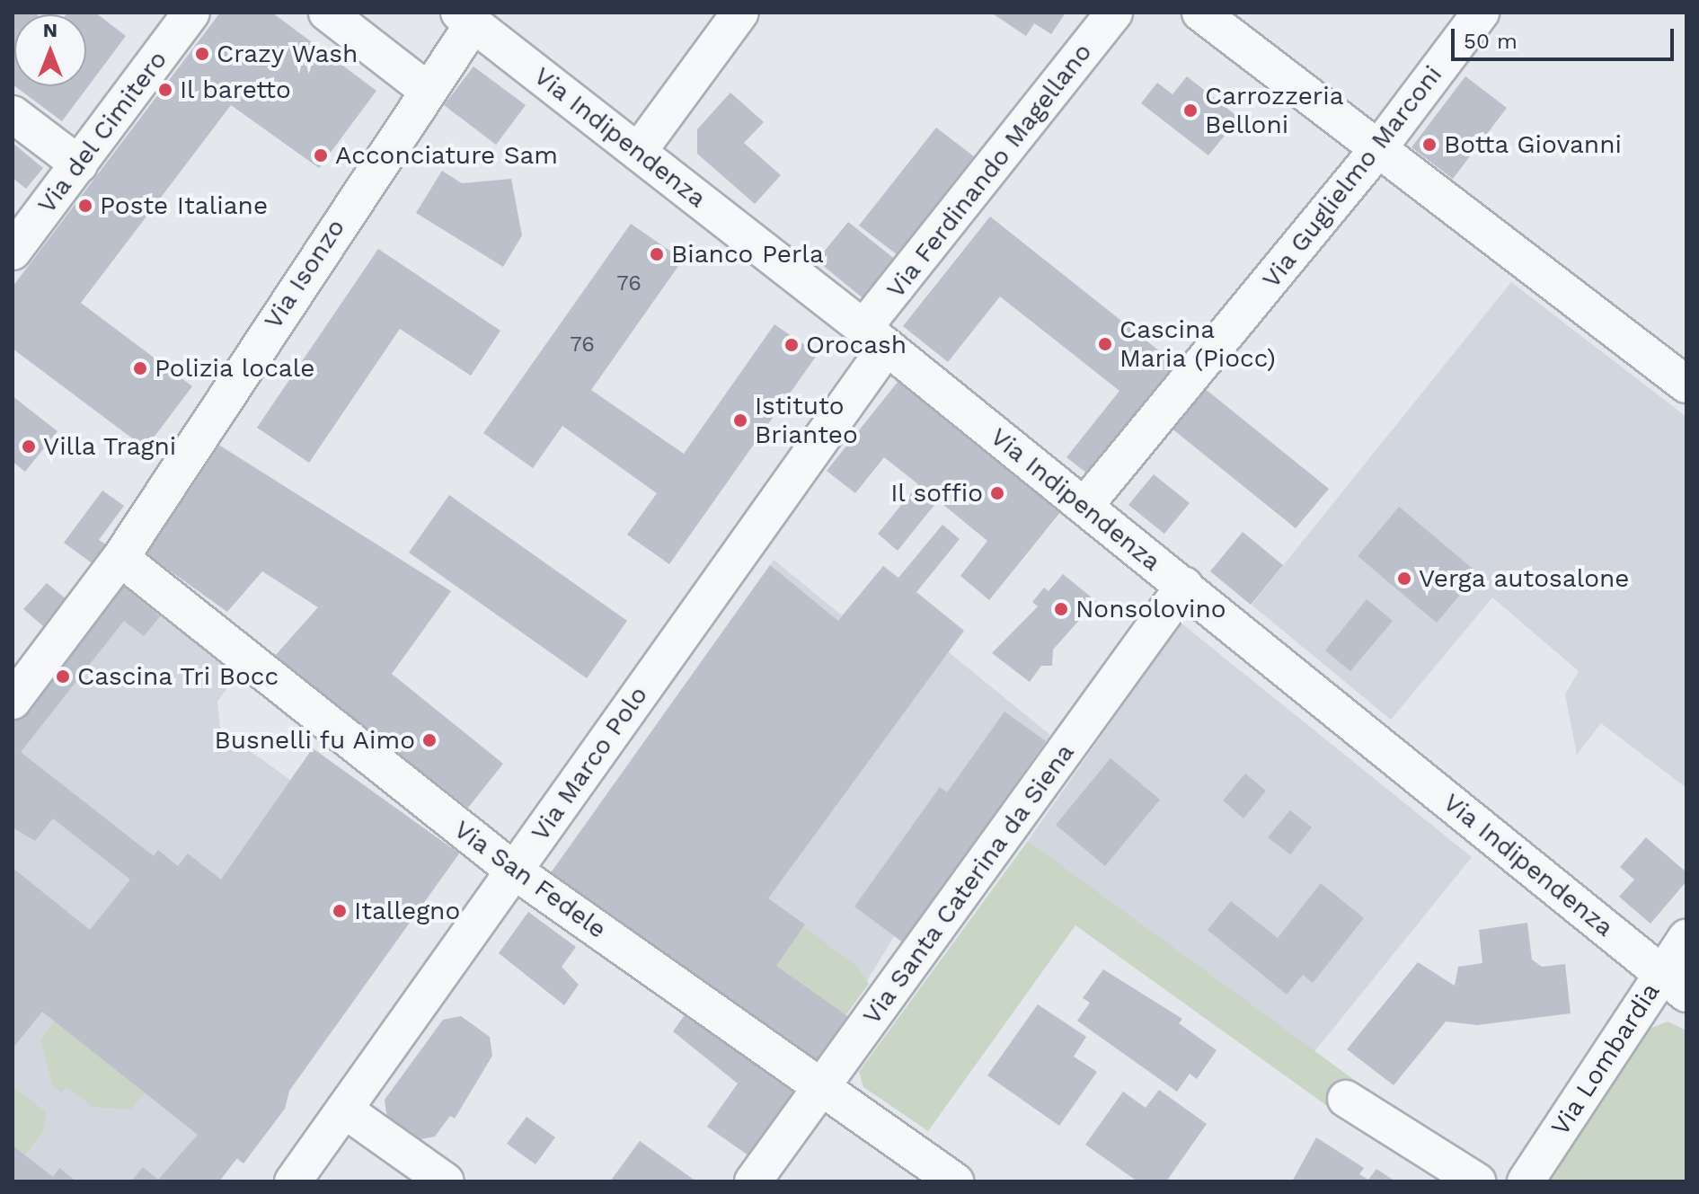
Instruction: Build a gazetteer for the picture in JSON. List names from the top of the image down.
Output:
{
  "streets": {
    "street": [
      "Via del Cimitero",
      "Via Indipendenza",
      "Via Ferdinando Magellano",
      "Via Guglielmo Marconi",
      "Via Isonzo",
      "Via Marco Polo",
      "Via San Fedele",
      "Via Santa Caterina da Siena",
      "Via Lombardia"
    ]
  },
  "crossings": [
    ["Via Indipendenza", "Via Ferdinando Magellano"],
    ["Via Indipendenza", "Via Guglielmo Marconi"],
    ["Via Indipendenza", "Via Isonzo"],
    ["Via Indipendenza", "Via Marco Polo"],
    ["Via Indipendenza", "Via Santa Caterina da Siena"],
    ["Via Indipendenza", "Via Lombardia"],
    ["Via Ferdinando Magellano", "Via Marco Polo"],
    ["Via Isonzo", "Via San Fedele"],
    ["Via Marco Polo", "Via San Fedele"],
    ["Via San Fedele", "Via Santa Caterina da Siena"]
  ],
  "places": [
    "Crazy Wash",
    "Il baretto",
    "Carrozzeria Belloni",
    "Botta Giovanni",
    "Acconciature Sam",
    "Poste Italiane",
    "Bianco Perla",
    "Cascina Maria (Piocc)",
    "Orocash",
    "Polizia locale",
    "Istituto Brianteo",
    "Villa Tragni",
    "Il soffio",
    "Verga autosalone",
    "Nonsolovino",
    "Cascina Tri Bocc",
    "Busnelli fu Aimo",
    "Itallegno"
  ],
  "house_numbers": ["76", "76"],
  "scale_bar": "50 m",
  "north": "top"
}
